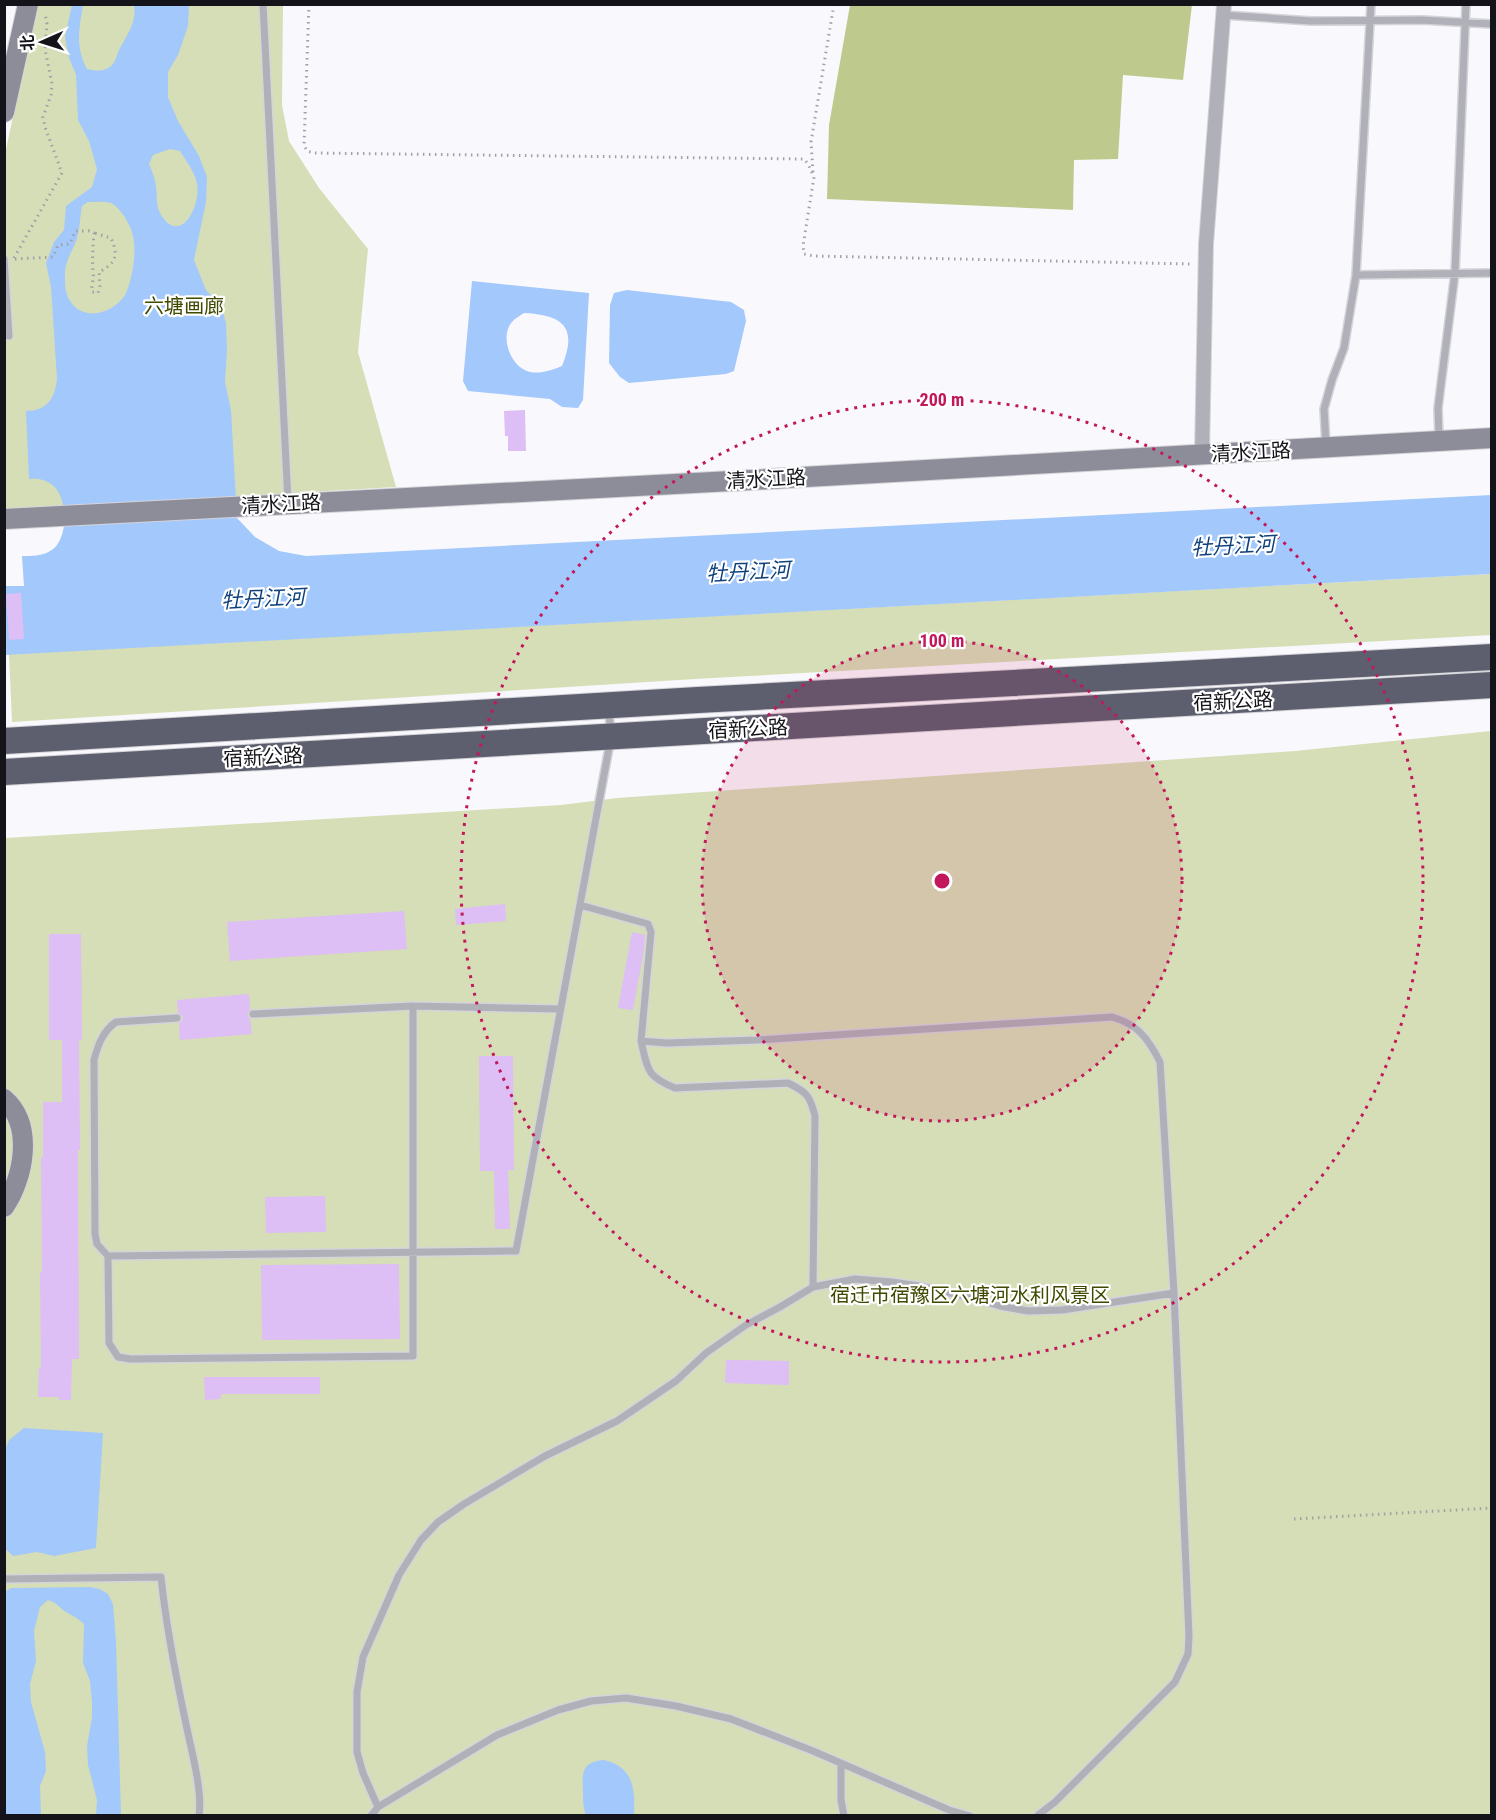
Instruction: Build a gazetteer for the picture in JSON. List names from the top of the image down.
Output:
{
  "streets": {
    "highway": ["宿新公路"],
    "street": ["清水江路"]
  },
  "water": ["牡丹江河"],
  "parks": ["六塘画廊", "宿迁市宿豫区六塘河水利风景区"],
  "north": "left",
  "rings": ["200 m", "100 m"]
}
